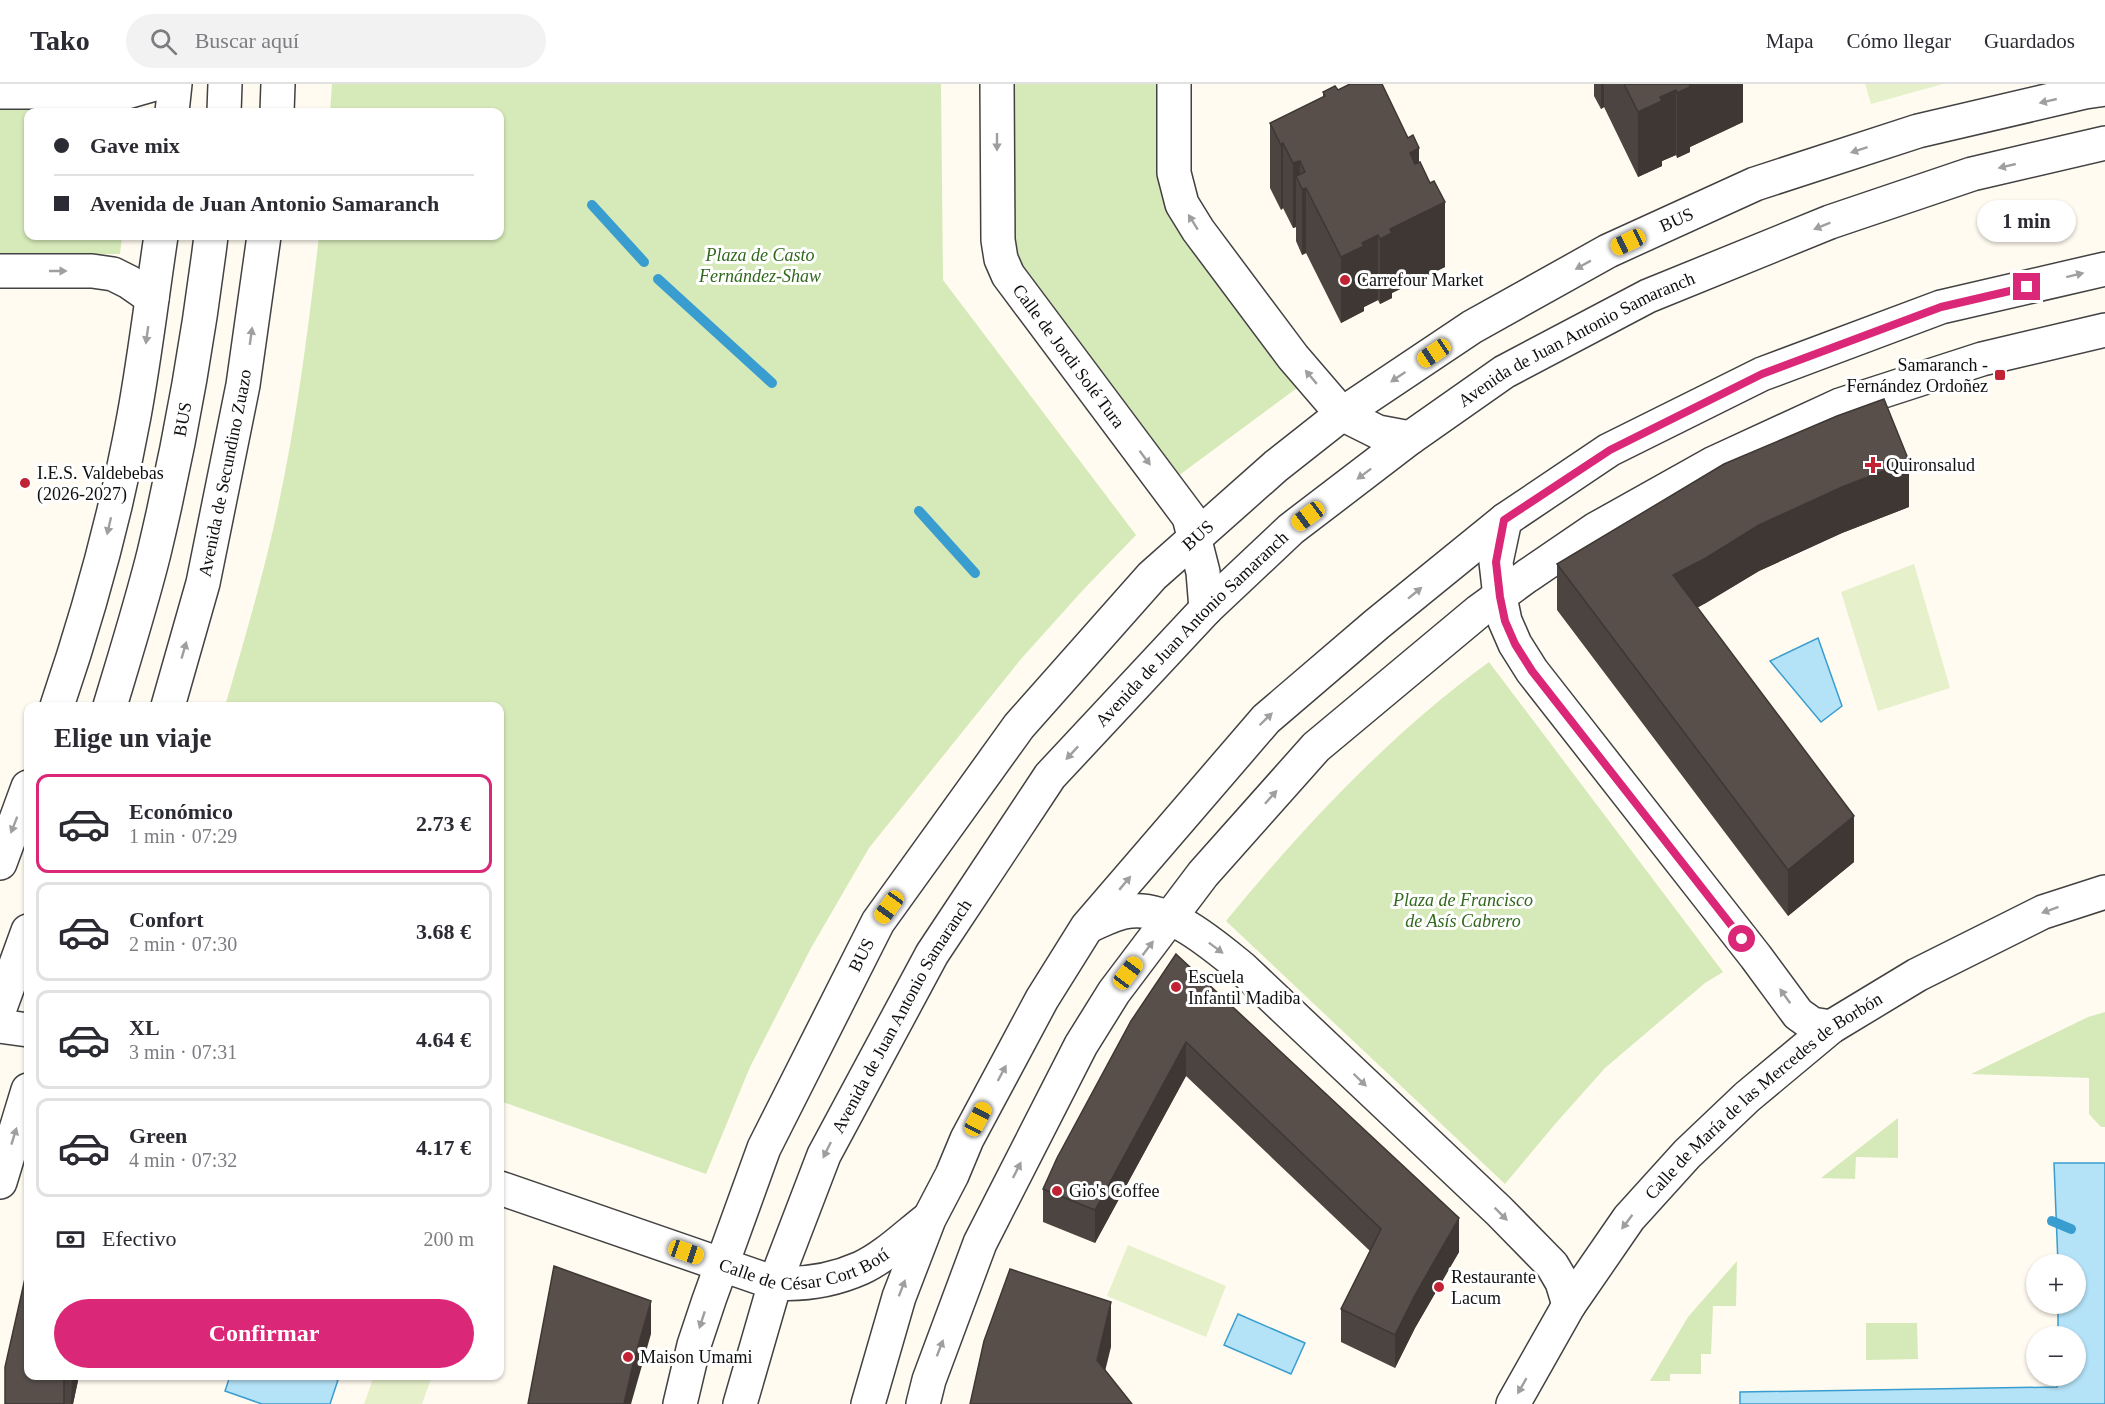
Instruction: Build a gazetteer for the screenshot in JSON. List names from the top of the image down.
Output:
{
  "streets": {
    "street": [
      "BUS",
      "Avenida de Juan Antonio Samaranch",
      "Calle de Jordi Solé Tura",
      "Avenida de Secundino Zuazo",
      "Calle de María de las Mercedes de Borbón",
      "Calle de César Cort Botí"
    ]
  },
  "crossings": [
    ["BUS", "Calle de Jordi Solé Tura"],
    ["BUS", "Calle de César Cort Botí"],
    ["Avenida de Juan Antonio Samaranch", "Calle de Jordi Solé Tura"],
    ["Avenida de Juan Antonio Samaranch", "Calle de César Cort Botí"]
  ],
  "one_way": ["Calle de María de las Mercedes de Borbón"],
  "parks": ["Plaza de Casto Fernández-Shaw", "Plaza de Francisco de Asís Cabrero"],
  "places": {
    "other": [
      "Carrefour Market",
      "I.E.S. Valdebebas (2026-2027)",
      "Escuela Infantil Madiba",
      "Gio's Coffee",
      "Restaurante Lacum",
      "Maison Umami"
    ],
    "transit": ["Samaranch - Fernández Ordoñez"],
    "health": ["Quironsalud"]
  },
  "page": {
    "header": "Tako",
    "search": "Buscar aquí",
    "nav": ["Mapa", "Cómo llegar", "Guardados"],
    "banner": ["Gave mix", "Avenida de Juan Antonio Samaranch"],
    "bubble": "1 min",
    "heading": "Elige un viaje",
    "list": [
      {
        "name": "Económico",
        "note": "1 min · 07:29",
        "value": "2.73 €"
      },
      {
        "name": "Confort",
        "note": "2 min · 07:30",
        "value": "3.68 €"
      },
      {
        "name": "XL",
        "note": "3 min · 07:31",
        "value": "4.64 €"
      },
      {
        "name": "Green",
        "note": "4 min · 07:32",
        "value": "4.17 €"
      }
    ],
    "pay": ["Efectivo", "200 m"],
    "map_buttons": ["+", "−"],
    "buttons": "Confirmar"
  }
}
